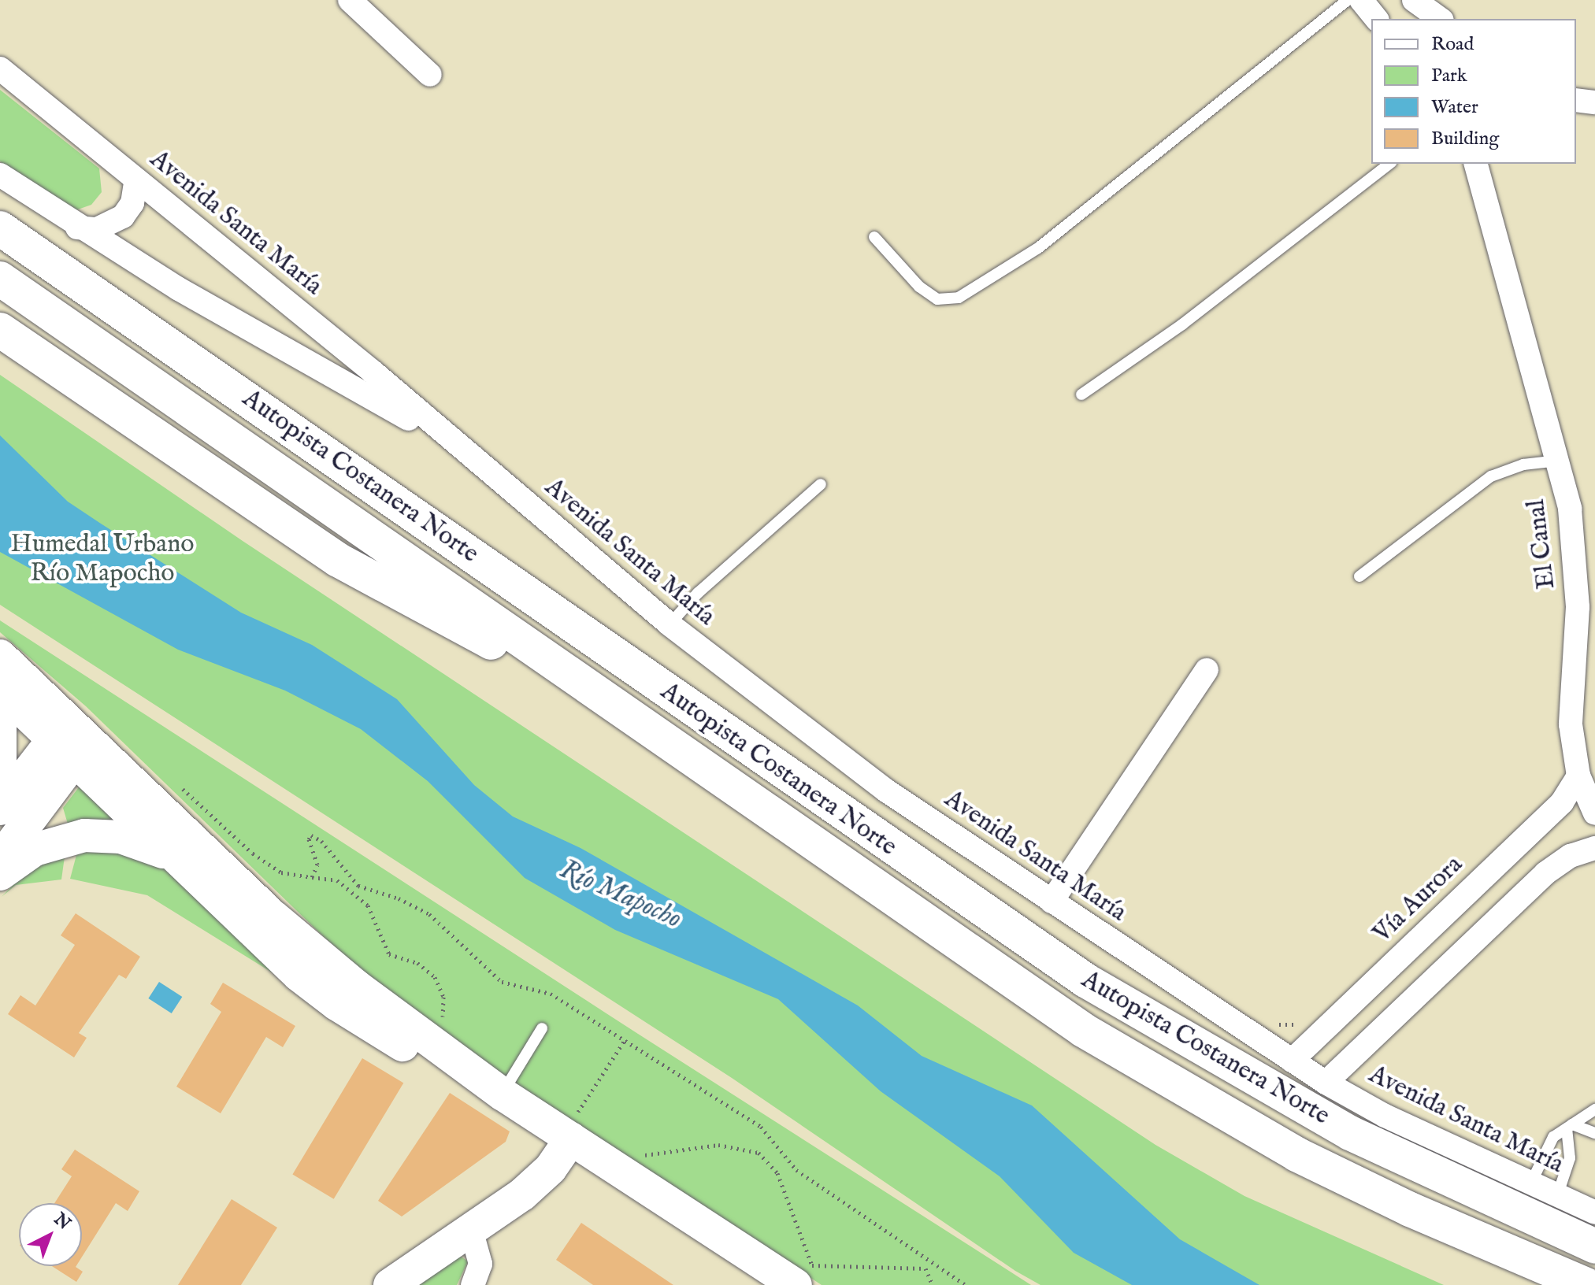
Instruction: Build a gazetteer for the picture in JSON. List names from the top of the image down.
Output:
{
  "streets": {
    "highway": ["Autopista Costanera Norte"],
    "street": ["Avenida Santa María", "El Canal", "Vía Aurora"]
  },
  "crossings": [
    ["Avenida Santa María", "Vía Aurora"],
    ["El Canal", "Vía Aurora"]
  ],
  "water": ["Río Mapocho"],
  "parks": ["Humedal Urbano Río Mapocho"],
  "legend": [
    "Road",
    "Park",
    "Water",
    "Building"
  ],
  "north": "top right"
}
